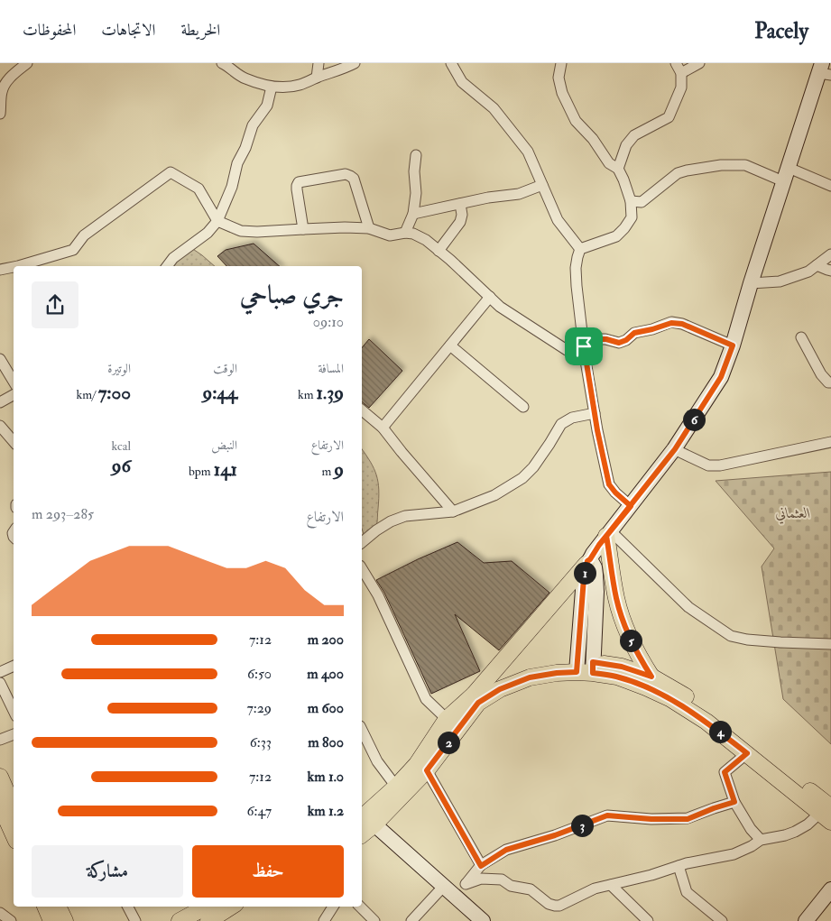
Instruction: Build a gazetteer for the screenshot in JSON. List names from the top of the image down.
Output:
{
  "parks": ["العثماني"],
  "page": {
    "header": "Pacely",
    "nav": ["الخريطة", "الاتجاهات", "المحفوظات"],
    "heading": ["جري صباحي", "09:10"],
    "stats": [
      ["المسافة", "1.39 km"],
      ["الوقت", "9:44"],
      ["الوتيرة", "7:00 /km"],
      ["الارتفاع", "9 m"],
      ["النبض", "141 bpm"],
      ["kcal", "96"]
    ],
    "pins": [
      "6",
      "1",
      "5",
      "4",
      "2",
      "3"
    ],
    "chart": ["الارتفاع", "285–293 m"],
    "list": [
      {
        "name": "200 m",
        "note": "7:12"
      },
      {
        "name": "400 m",
        "note": "6:50"
      },
      {
        "name": "600 m",
        "note": "7:29"
      },
      {
        "name": "800 m",
        "note": "6:33"
      },
      {
        "name": "1.0 km",
        "note": "7:12"
      },
      {
        "name": "1.2 km",
        "note": "6:47"
      }
    ],
    "buttons": ["حفظ", "مشاركة"]
  }
}
